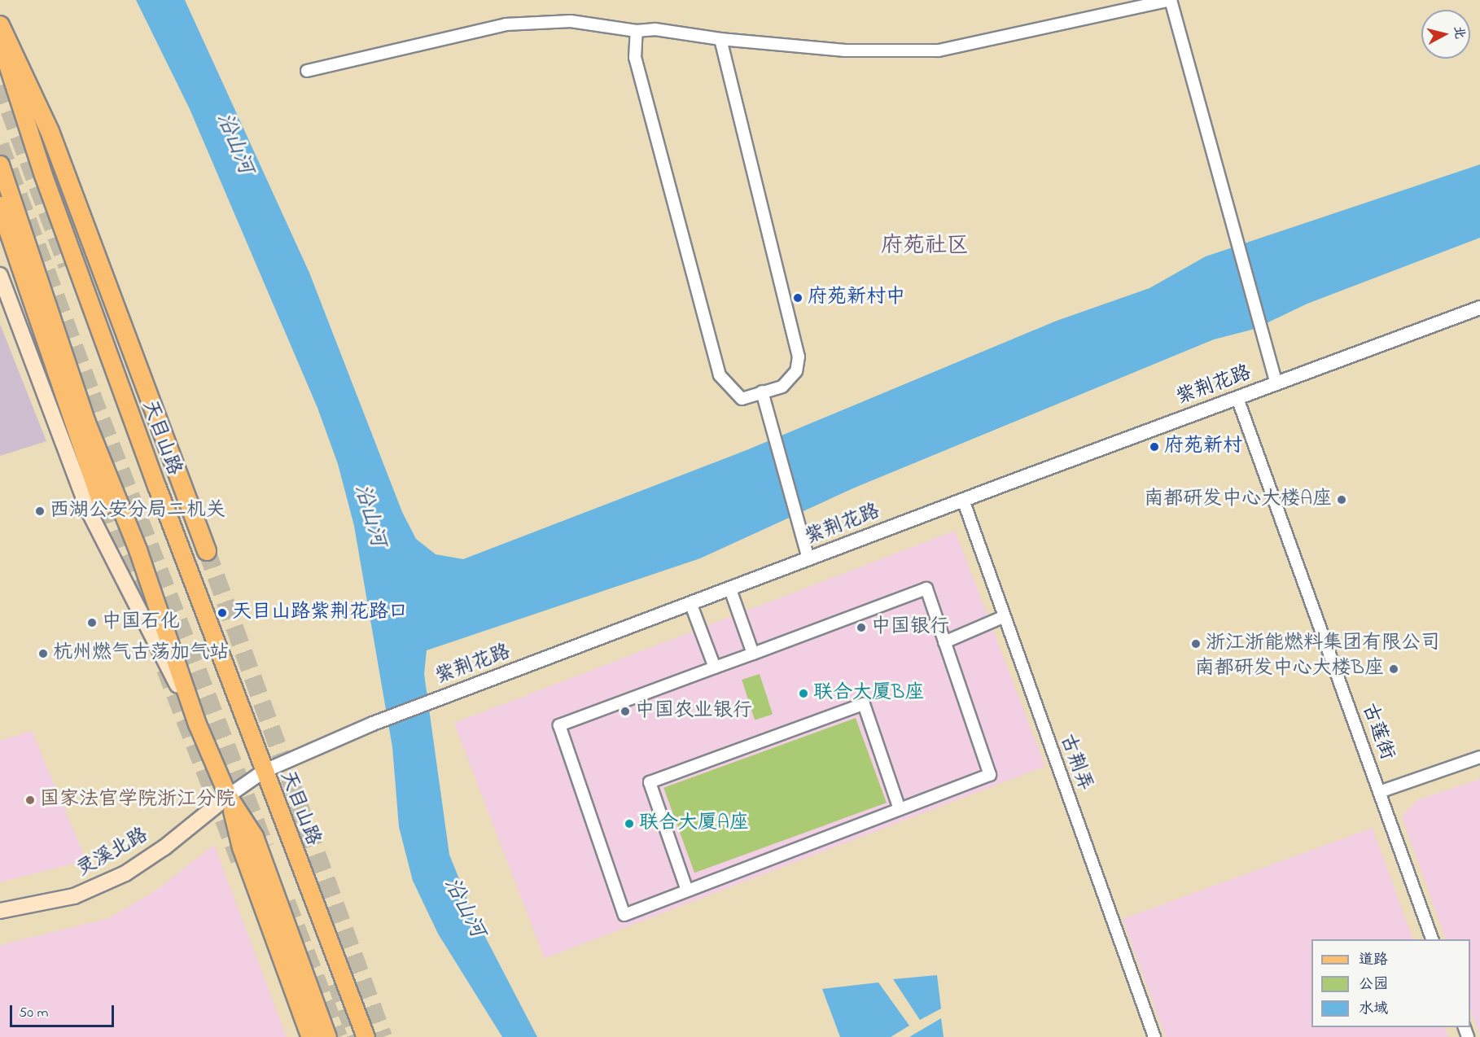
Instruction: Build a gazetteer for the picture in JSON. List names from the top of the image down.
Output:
{
  "streets": {
    "main road": ["天目山路", "灵溪北路"],
    "street": ["紫荆花路", "古莲街", "古荆弄"]
  },
  "crossings": [
    ["紫荆花路", "天目山路"],
    ["紫荆花路", "古莲街"],
    ["紫荆花路", "古荆弄"],
    ["紫荆花路", "灵溪北路"]
  ],
  "districts": ["府苑社区"],
  "water": ["沿山河"],
  "places": [
    "府苑新村中",
    "府苑新村",
    "南都研发中心大楼A座",
    "西湖公安分局二机关",
    "天目山路紫荆花路口",
    "中国石化",
    "中国银行",
    "浙江浙能燃料集团有限公司",
    "杭州燃气古荡加气站",
    "南都研发中心大楼B座",
    "联合大厦B座",
    "中国农业银行",
    "国家法官学院浙江分院",
    "联合大厦A座"
  ],
  "legend": ["道路", "公园", "水域"],
  "scale_bar": "50 m",
  "north": "right"
}
